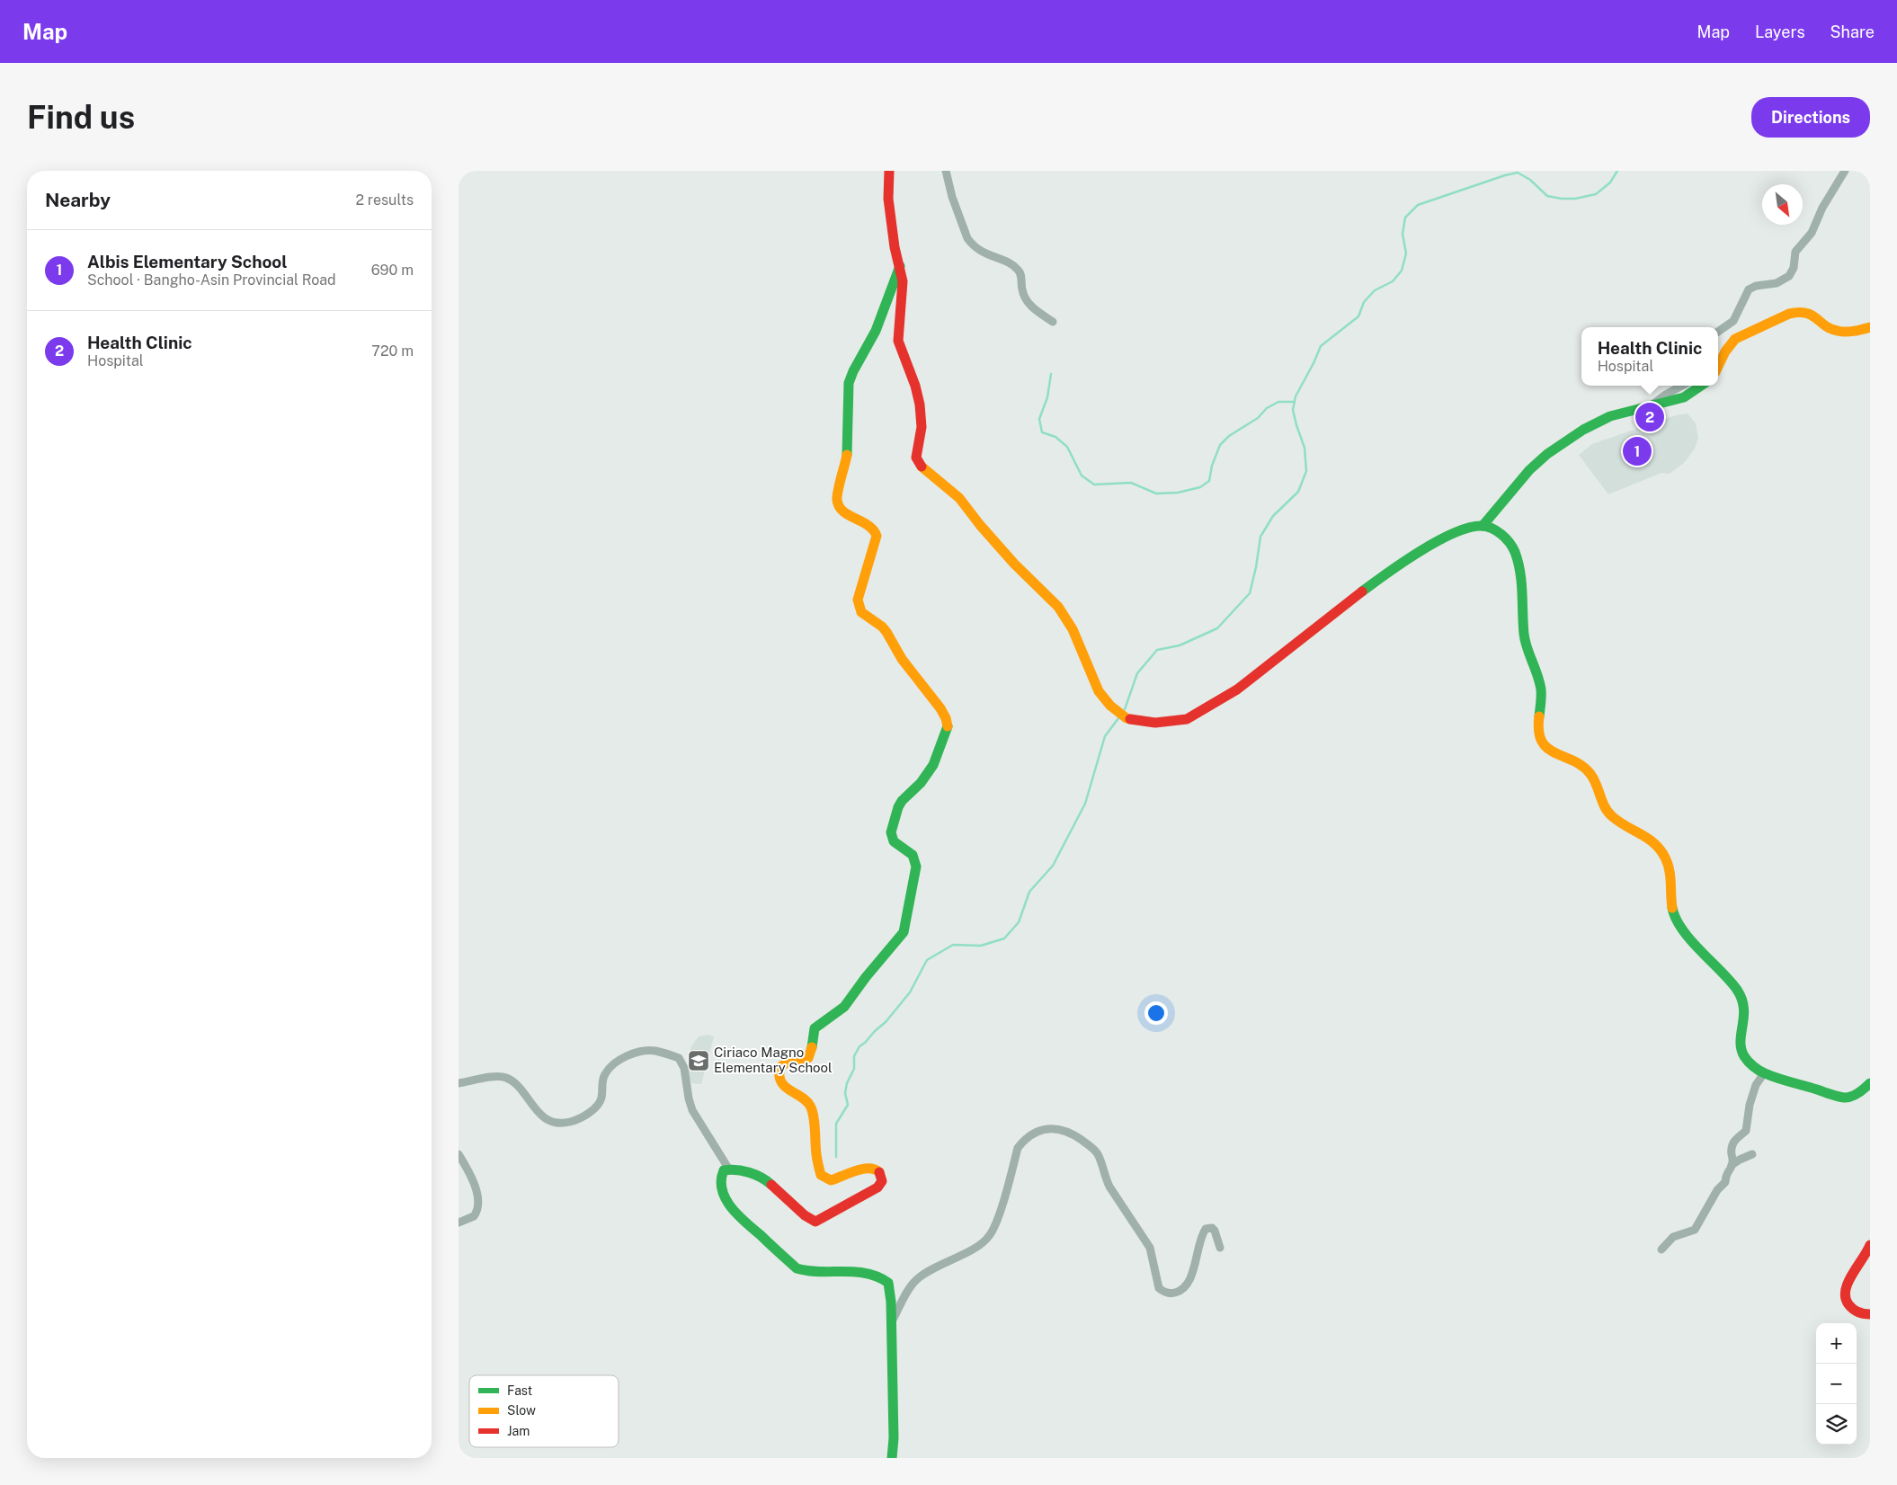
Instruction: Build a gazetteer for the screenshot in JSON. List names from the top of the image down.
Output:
{
  "places": {
    "school or university": ["Ciriaco Magno Elementary School"]
  },
  "legend": ["Fast", "Slow", "Jam"],
  "north": "bottom right",
  "page": {
    "header": "Map",
    "nav": ["Map", "Layers", "Share"],
    "buttons": "Directions",
    "title": "Find us",
    "heading": ["Nearby", "2 results"],
    "list": [
      {
        "mark": "1",
        "name": "Albis Elementary School",
        "note": "School · Bangho-Asin Provincial Road",
        "value": "690 m"
      },
      {
        "mark": "2",
        "name": "Health Clinic",
        "note": "Hospital",
        "value": "720 m"
      }
    ],
    "popup": ["Health Clinic", "Hospital"],
    "pins": ["2", "1"],
    "map_buttons": ["+", "−"]
  }
}
